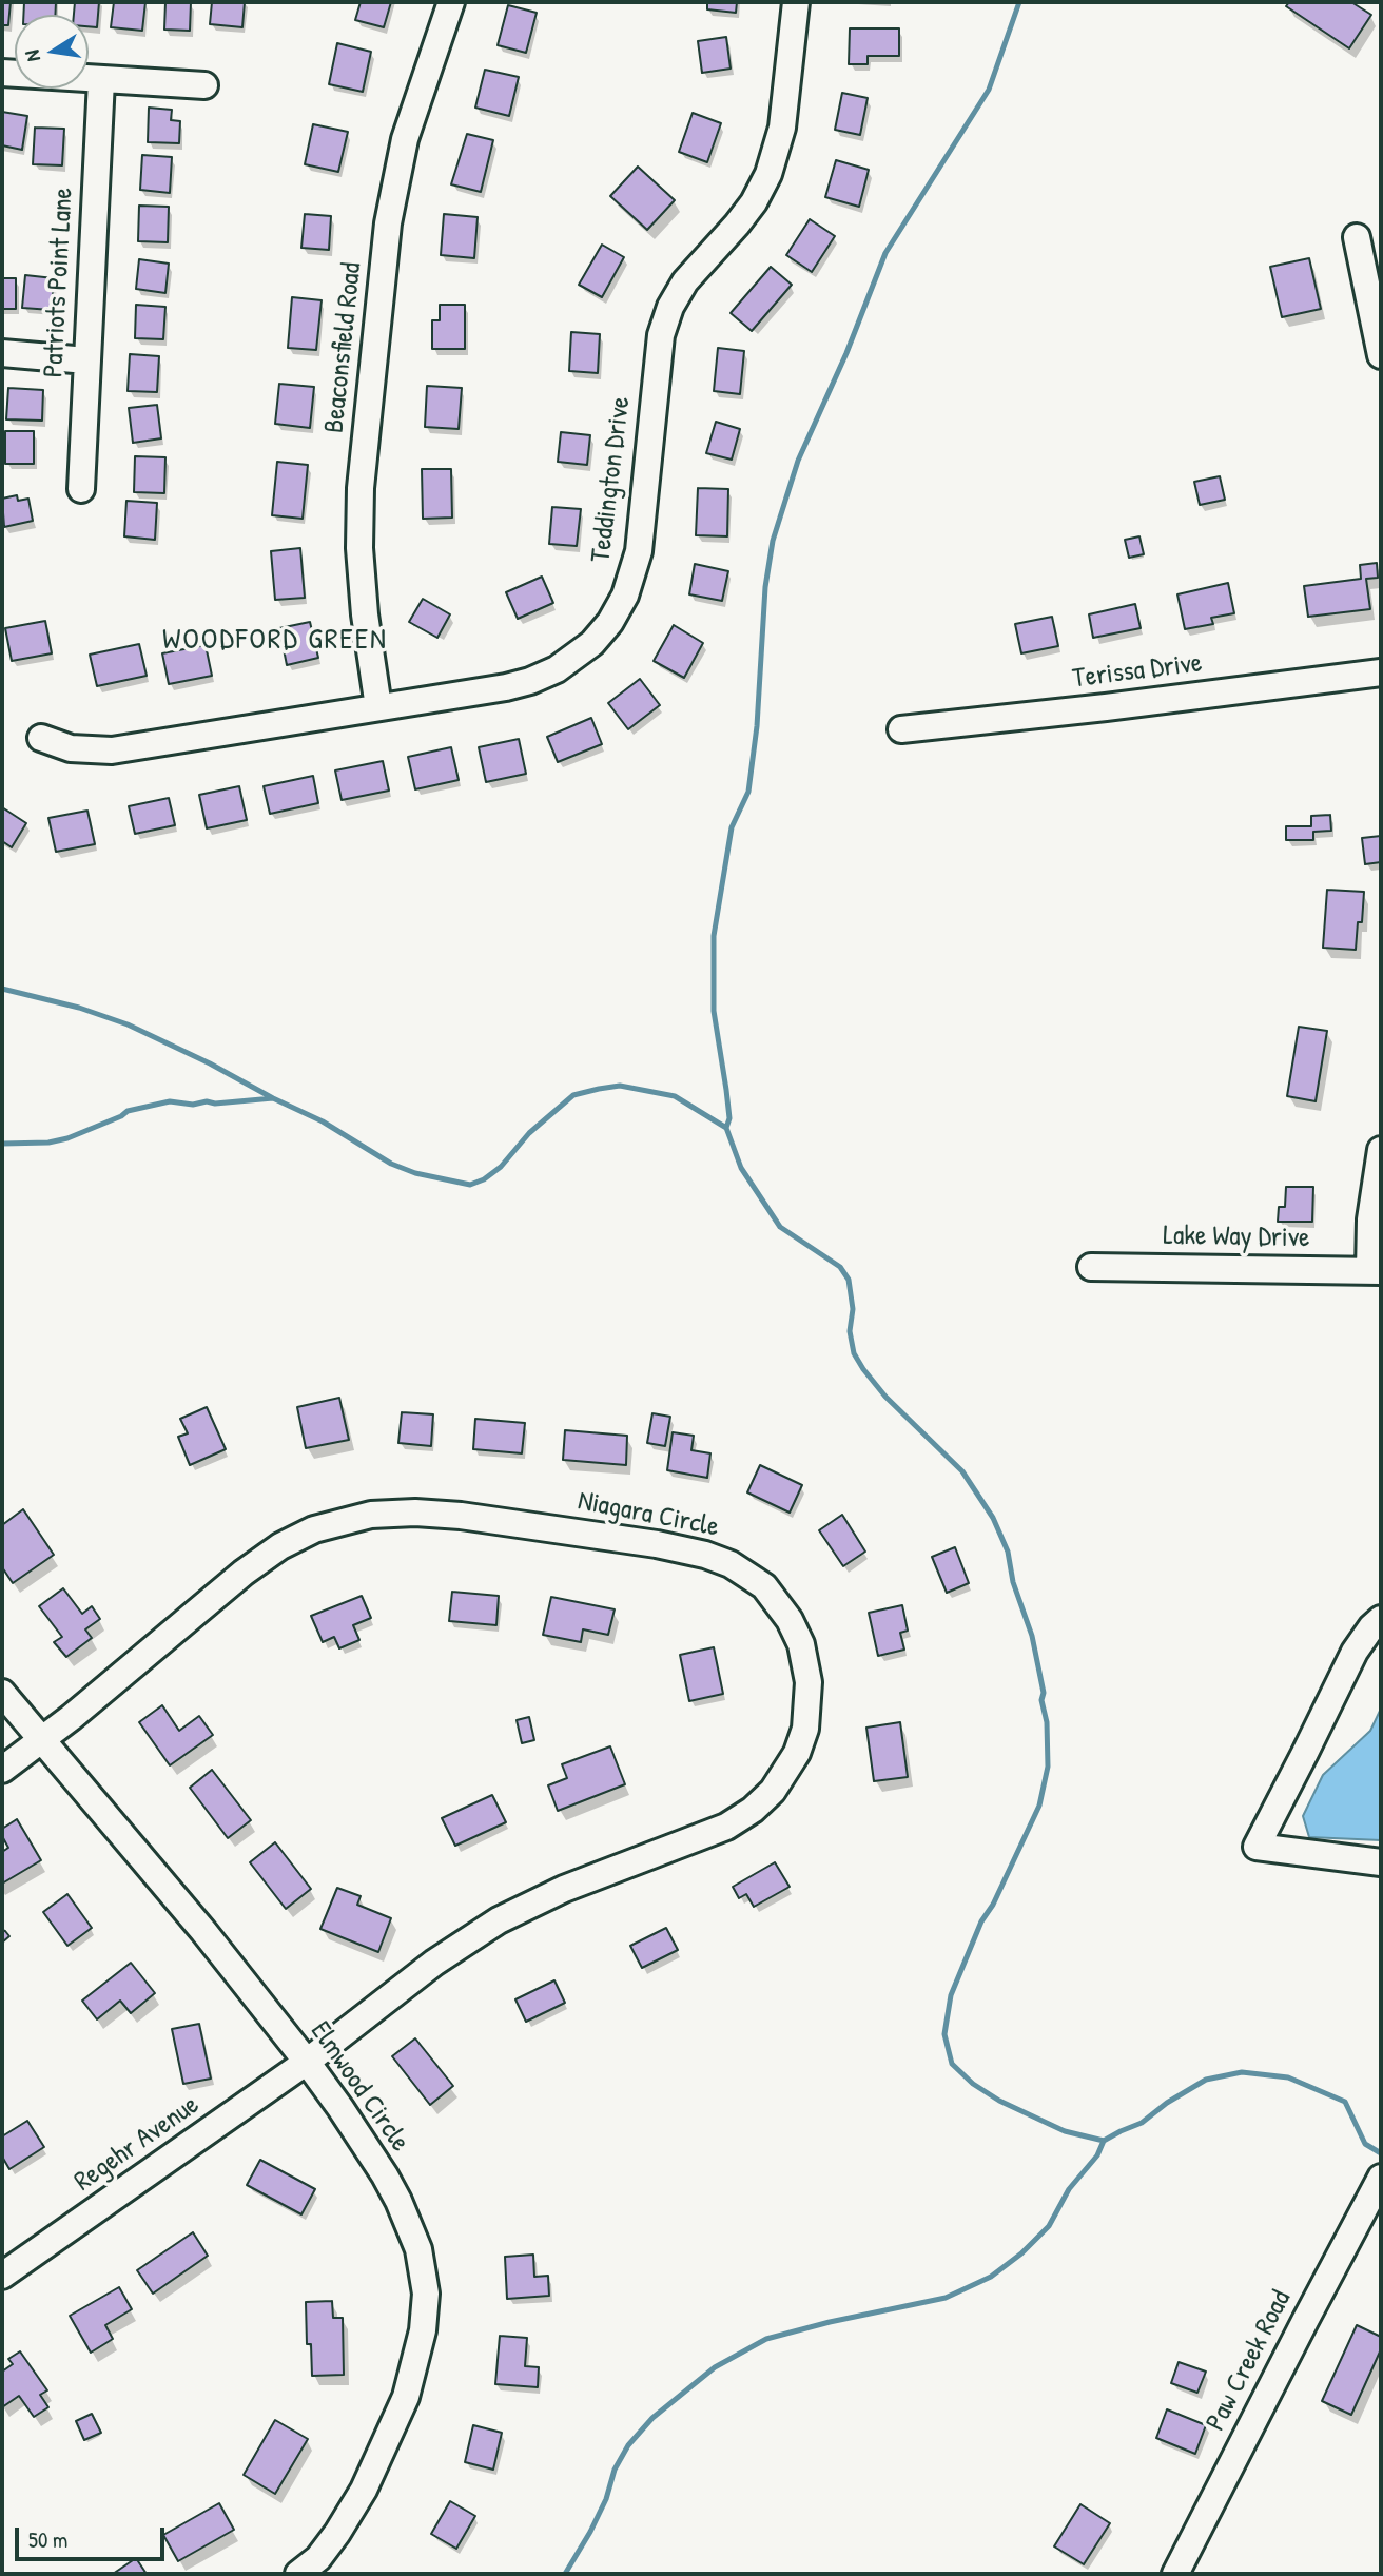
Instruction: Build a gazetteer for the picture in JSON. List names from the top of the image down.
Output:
{
  "streets": {
    "street": [
      "Patriots Point Lane",
      "Beaconsfield Road",
      "Teddington Drive",
      "Terissa Drive",
      "Lake Way Drive",
      "Niagara Circle",
      "Elmwood Circle",
      "Regehr Avenue",
      "Paw Creek Road"
    ]
  },
  "crossings": [
    ["Beaconsfield Road", "Teddington Drive"],
    ["Niagara Circle", "Elmwood Circle"],
    ["Niagara Circle", "Regehr Avenue"],
    ["Elmwood Circle", "Regehr Avenue"]
  ],
  "districts": ["WOODFORD GREEN"],
  "scale_bar": "50 m",
  "north": "left"
}
